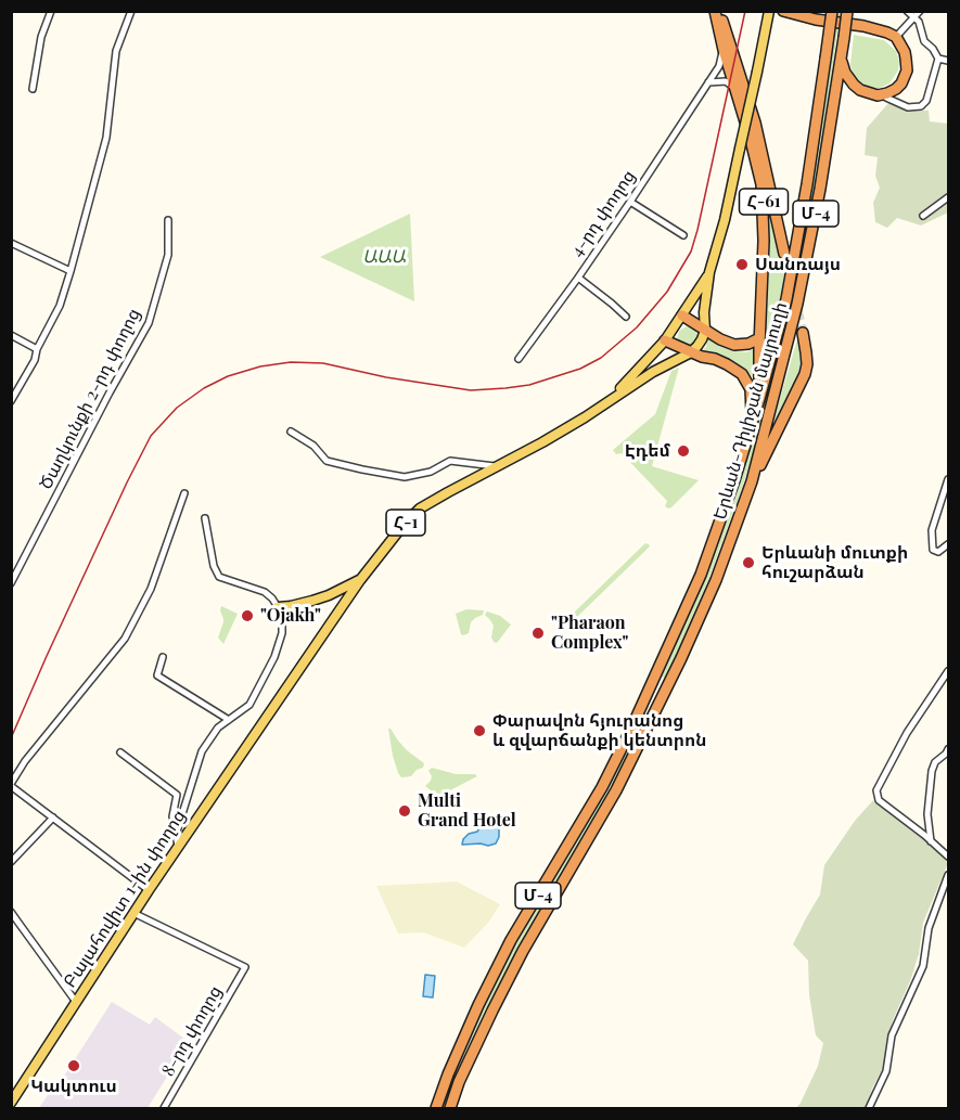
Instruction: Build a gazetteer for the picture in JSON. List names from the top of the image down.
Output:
{
  "streets": {
    "highway": ["Հ-61", "Մ-4", "Երևան-Դիլիջան մայրուղի"],
    "main road": ["Հ-1", "Բալահովիտ 1-ին փողոց"],
    "street": ["4-րդ փողոց", "Ծաղկունքի 2-րդ փողոց", "8-րդ փողոց"]
  },
  "crossings": [
    ["Հ-61", "4-րդ փողոց"],
    ["Հ-61", "Երևան-Դիլիջան մայրուղի"],
    ["Հ-1", "Բալահովիտ 1-ին փողոց"],
    ["Բալահովիտ 1-ին փողոց", "8-րդ փողոց"]
  ],
  "parks": ["ԱԱԱ"],
  "places": [
    "Սանռայս",
    "Էդեմ",
    "Երևանի մուտքի հուշարձան",
    "\"Ojakh\"",
    "\"Pharaon Complex\"",
    "Փարավոն հյուրանոց և զվարճանքի կենտրոն",
    "Multi Grand Hotel",
    "Կակտուս"
  ]
}
